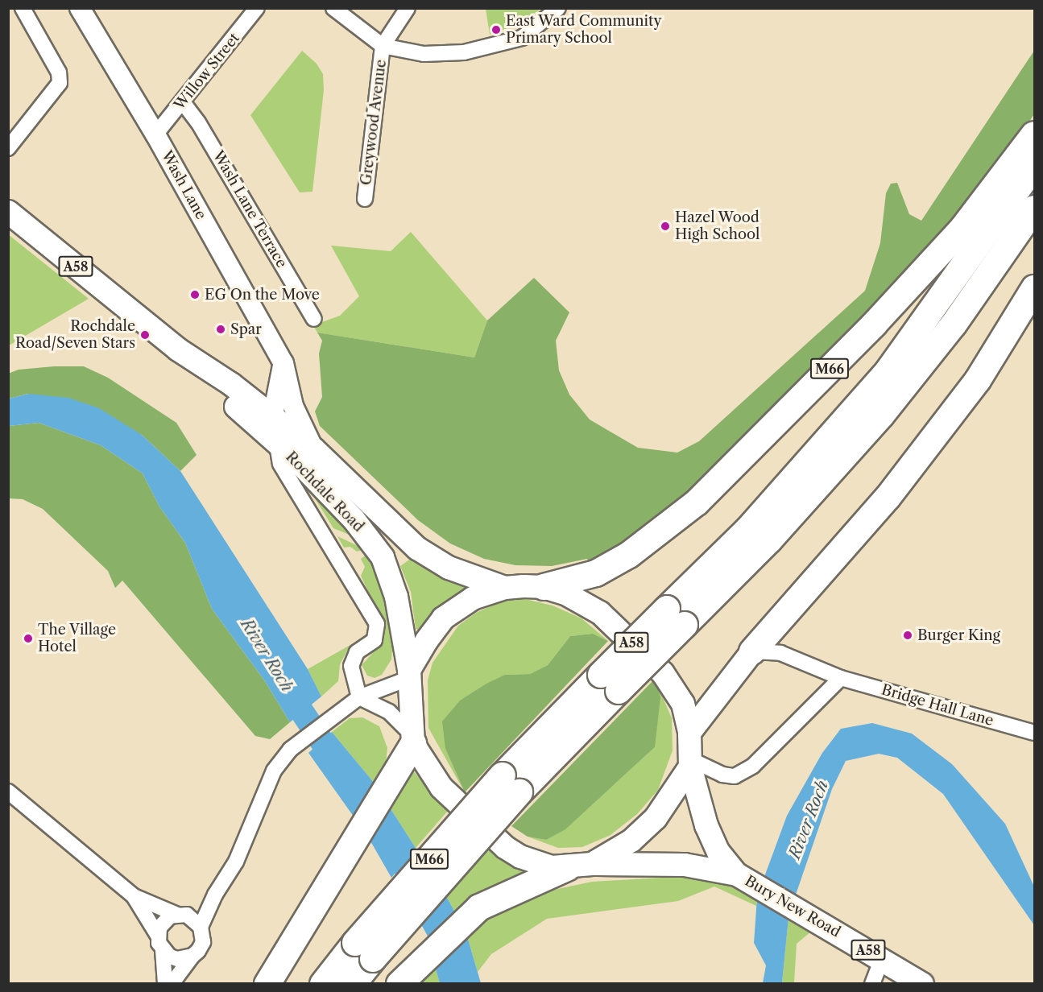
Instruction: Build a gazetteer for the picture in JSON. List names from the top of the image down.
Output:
{
  "streets": {
    "highway": [
      "A58",
      "M66",
      "Rochdale Road",
      "Bury New Road"
    ],
    "main road": ["Wash Lane"],
    "street": [
      "Willow Street",
      "Greywood Avenue",
      "Wash Lane Terrace",
      "Bridge Hall Lane"
    ]
  },
  "crossings": [
    ["Willow Street", "Wash Lane"],
    ["Willow Street", "Wash Lane Terrace"],
    ["Wash Lane", "Rochdale Road"],
    ["A58", "M66"],
    ["A58", "Rochdale Road"],
    ["A58", "Bury New Road"]
  ],
  "water": ["River Roch"],
  "places": [
    "East Ward Community Primary School",
    "Hazel Wood High School",
    "EG On the Move",
    "Spar",
    "Rochdale Road/Seven Stars",
    "Burger King",
    "The Village Hotel"
  ]
}
